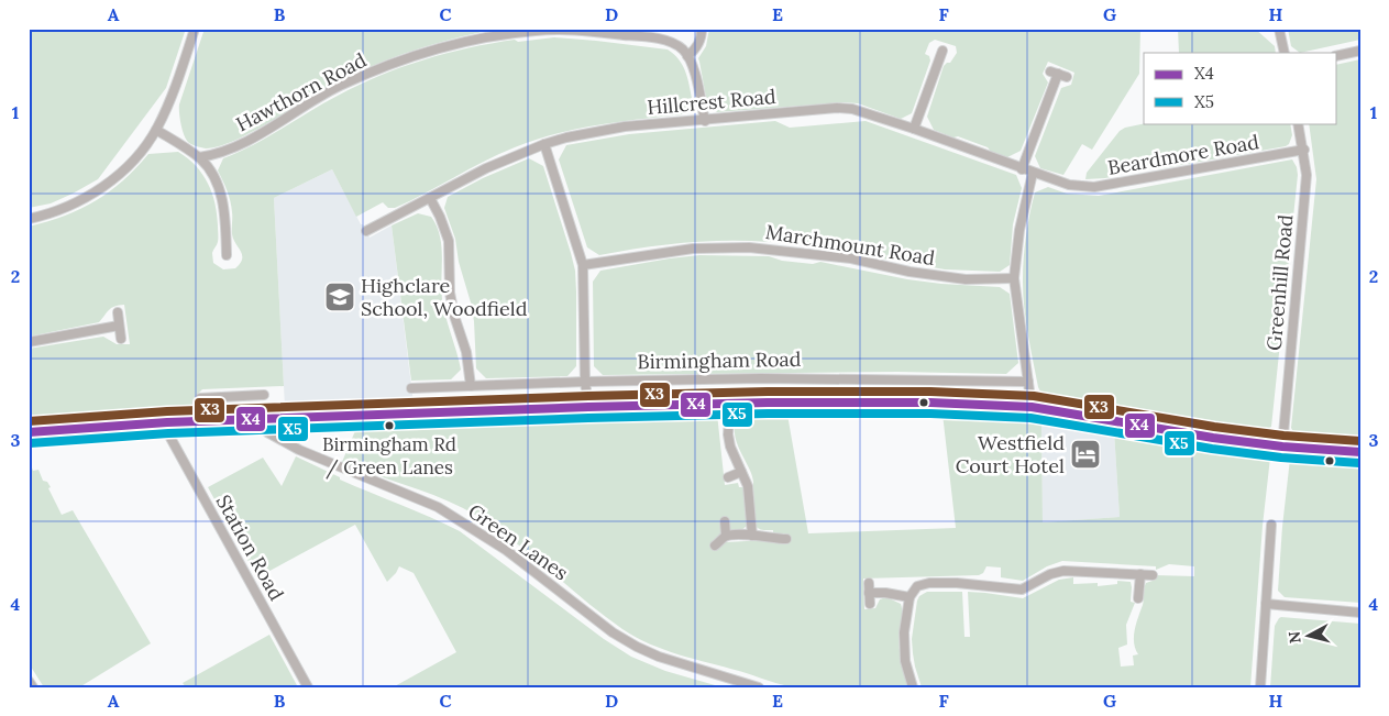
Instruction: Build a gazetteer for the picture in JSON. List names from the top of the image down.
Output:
{
  "streets": {
    "street": [
      "Hawthorn Road",
      "Hillcrest Road",
      "Beardmore Road",
      "Marchmount Road",
      "Greenhill Road",
      "Birmingham Road",
      "Green Lanes",
      "Station Road"
    ]
  },
  "crossings": [
    ["Hillcrest Road", "Beardmore Road"],
    ["Beardmore Road", "Greenhill Road"]
  ],
  "places": {
    "school or university": ["Highclare School, Woodfield"],
    "other": ["Birmingham Rd / Green Lanes"],
    "hotel": ["Westfield Court Hotel"]
  },
  "lines": ["transit line X3", "transit line X4", "transit line X5"],
  "legend": ["X4", "X5"],
  "north": "left",
  "grid": {
    "columns": [
      "A",
      "B",
      "C",
      "D",
      "E",
      "F",
      "G",
      "H"
    ],
    "rows": [
      "1",
      "2",
      "3",
      "4"
    ]
  }
}
